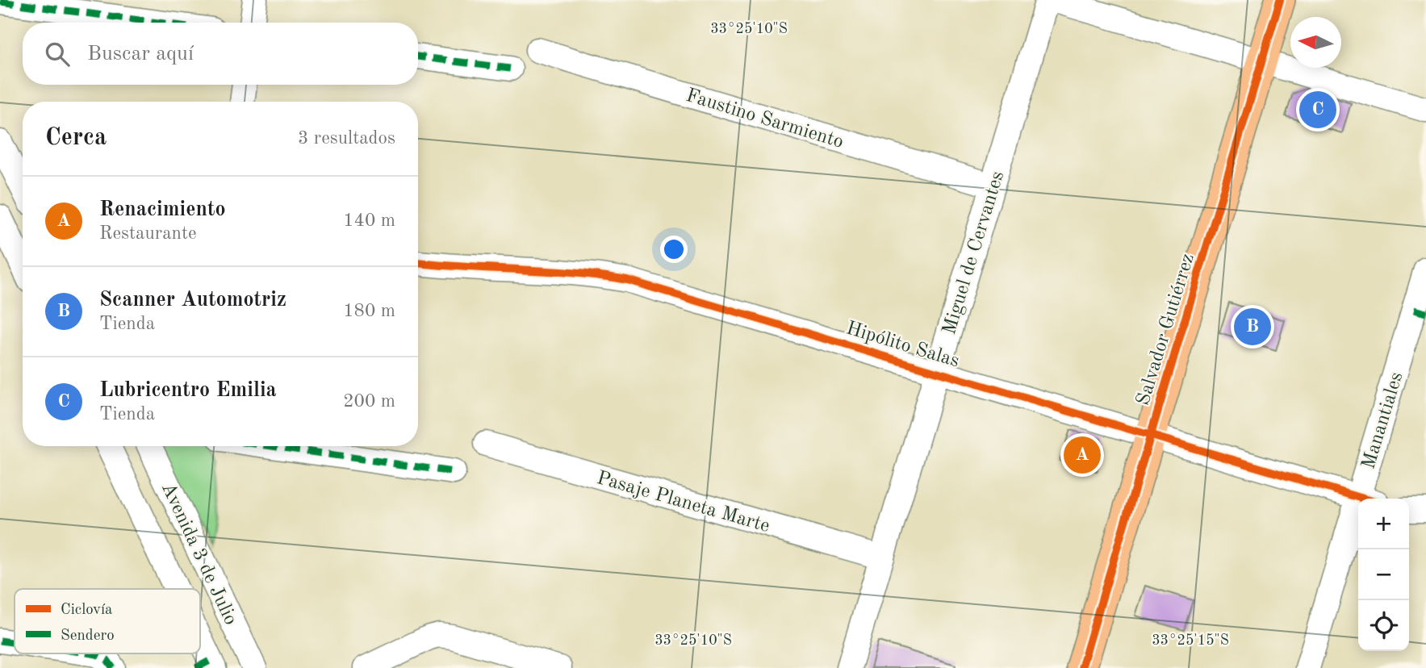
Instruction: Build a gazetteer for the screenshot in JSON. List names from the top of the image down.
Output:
{
  "streets": {
    "main road": ["Salvador Gutiérrez"],
    "street": [
      "Faustino Sarmiento",
      "Miguel de Cervantes",
      "Hipólito Salas",
      "Manantiales",
      "Pasaje Planeta Marte",
      "Avenida 3 de Julio"
    ]
  },
  "crossings": [
    ["Faustino Sarmiento", "Miguel de Cervantes"],
    ["Miguel de Cervantes", "Hipólito Salas"],
    ["Miguel de Cervantes", "Pasaje Planeta Marte"],
    ["Salvador Gutiérrez", "Hipólito Salas"]
  ],
  "legend": ["Ciclovía", "Sendero"],
  "north": "left",
  "page": {
    "search": "Buscar aquí",
    "pins": ["C", "B", "A"],
    "heading": ["Cerca", "3 resultados"],
    "list": [
      {
        "mark": "A",
        "name": "Renacimiento",
        "note": "Restaurante",
        "value": "140 m"
      },
      {
        "mark": "B",
        "name": "Scanner Automotriz",
        "note": "Tienda",
        "value": "180 m"
      },
      {
        "mark": "C",
        "name": "Lubricentro Emilia",
        "note": "Tienda",
        "value": "200 m"
      }
    ],
    "map_buttons": ["+", "−"]
  },
  "coordinates": ["33°25'10\"S", "33°25'15\"S"]
}
